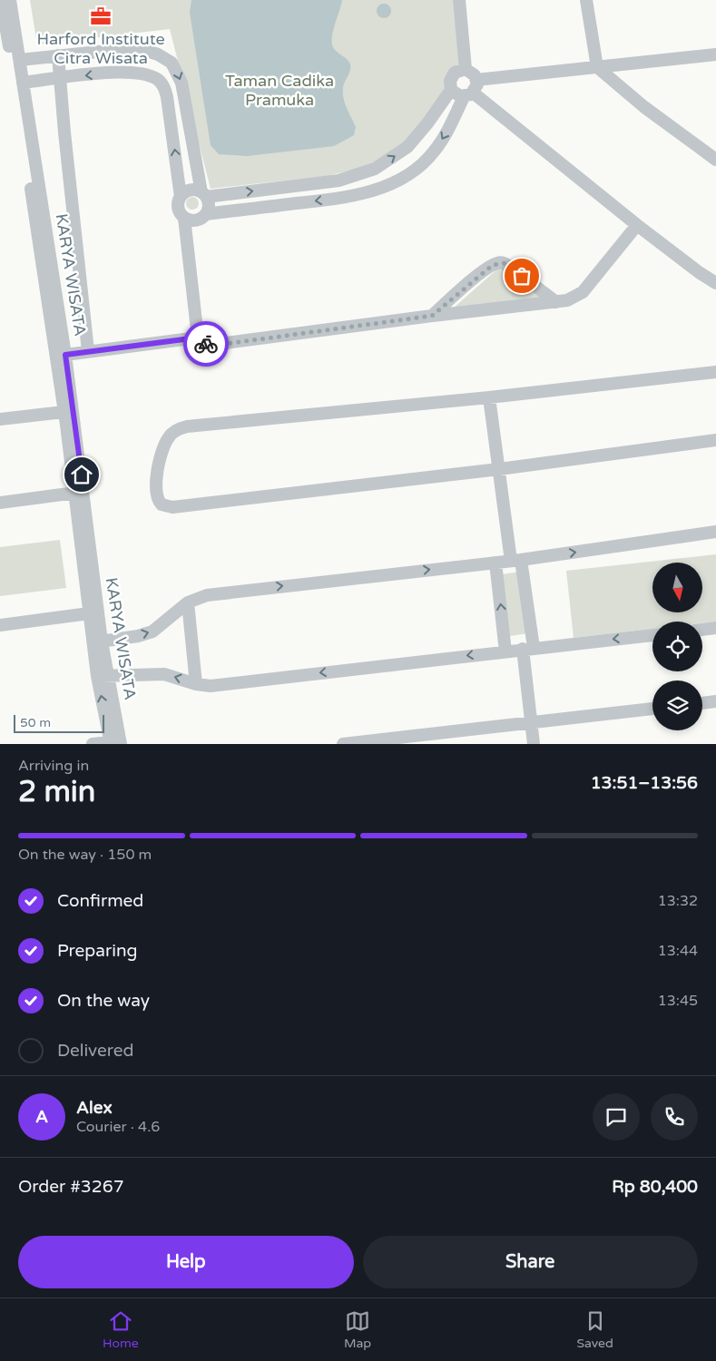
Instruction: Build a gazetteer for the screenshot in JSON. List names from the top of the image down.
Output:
{
  "streets": {
    "street": ["KARYA WISATA"]
  },
  "parks": ["Taman Cadika Pramuka"],
  "places": {
    "office": ["Harford Institute Citra Wisata"]
  },
  "scale_bar": "50 m",
  "north": "bottom",
  "page": {
    "scale": "50 m",
    "heading": ["2 min", "Arriving in", "13:51–13:56"],
    "panel": [
      "Alex",
      "Courier · 4.6",
      "Order #3267",
      "Rp 80,400"
    ],
    "bar": "On the way · 150 m",
    "list": [
      ["Confirmed", "13:32"],
      ["Preparing", "13:44"],
      ["On the way", "13:45"],
      "Delivered"
    ],
    "round": "A",
    "buttons": ["Help", "Share"],
    "tabs": ["Home", "Map", "Saved"]
  }
}
